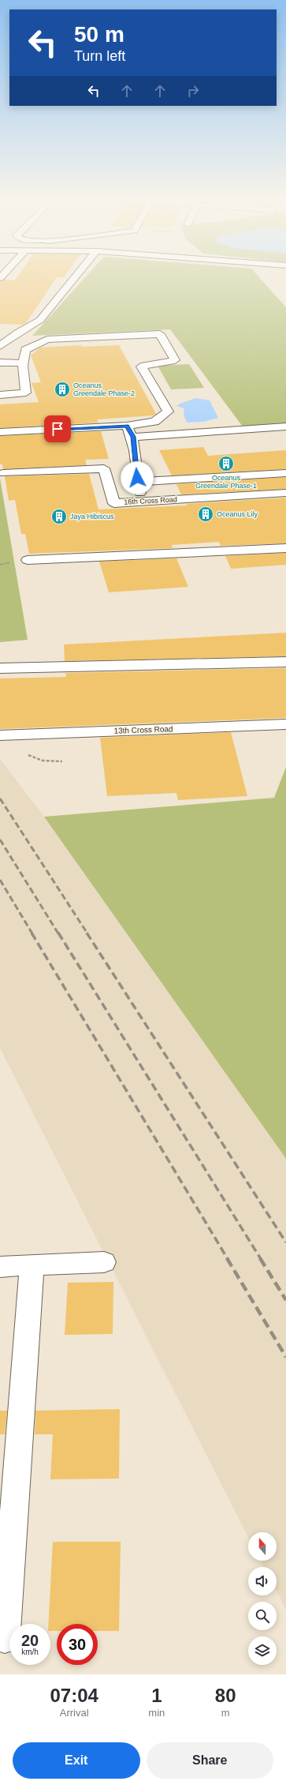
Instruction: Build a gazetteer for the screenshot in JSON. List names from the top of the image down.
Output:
{
  "streets": {
    "street": ["16th Cross Road", "13th Cross Road"]
  },
  "places": {
    "building": [
      "Oceanus Greendale Phase-2",
      "Oceanus Greendale Phase-1",
      "Oceanus Lily",
      "Jaya Hibiscus"
    ]
  },
  "north": "top",
  "page": {
    "turn": ["50 m", "Turn left"],
    "speed": "20 km/h",
    "limit": "30",
    "eta": [
      "07:04",
      "Arrival",
      "1",
      "min",
      "80",
      "m"
    ],
    "buttons": ["Exit", "Share"]
  }
}
